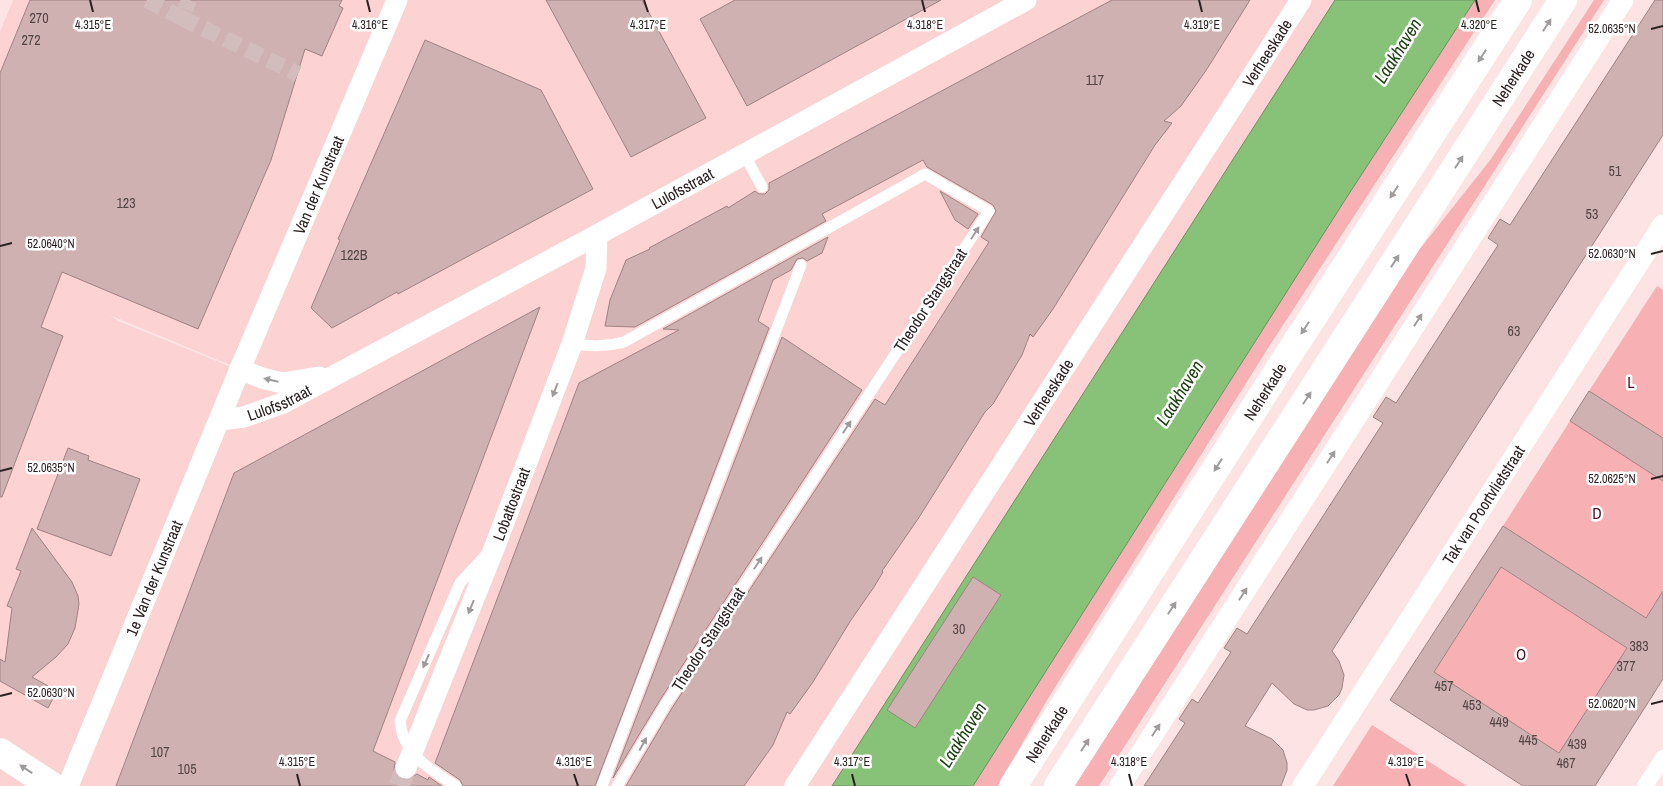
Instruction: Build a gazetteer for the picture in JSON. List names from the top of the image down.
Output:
{
  "streets": {
    "main road": ["Neherkade"],
    "street": [
      "Verheeskade",
      "Van der Kunstraat",
      "Lulofsstraat",
      "Lobattostraat",
      "Tak van Poortvlietstraat",
      "1e Van der Kunstraat"
    ],
    "lane": ["Theodor Stangstraat"]
  },
  "crossings": [
    ["Van der Kunstraat", "Lulofsstraat"],
    ["Van der Kunstraat", "1e Van der Kunstraat"],
    ["Lulofsstraat", "Lobattostraat"],
    ["Lulofsstraat", "1e Van der Kunstraat"],
    ["Theodor Stangstraat", "Lobattostraat"]
  ],
  "one_way": ["Lobattostraat"],
  "water": ["Laakhaven"],
  "parks": ["L", "D", "O"],
  "house_numbers": [
    "270",
    "272",
    "117",
    "51",
    "123",
    "53",
    "122B",
    "63",
    "30",
    "383",
    "377",
    "457",
    "453",
    "449",
    "445",
    "439",
    "107",
    "467",
    "105"
  ],
  "coordinates": [
    "4.315°E",
    "4.316°E",
    "4.317°E",
    "4.318°E",
    "4.319°E",
    "4.320°E",
    "52.0635°N",
    "52.0640°N",
    "52.0630°N",
    "52.0625°N",
    "52.0620°N"
  ]
}
